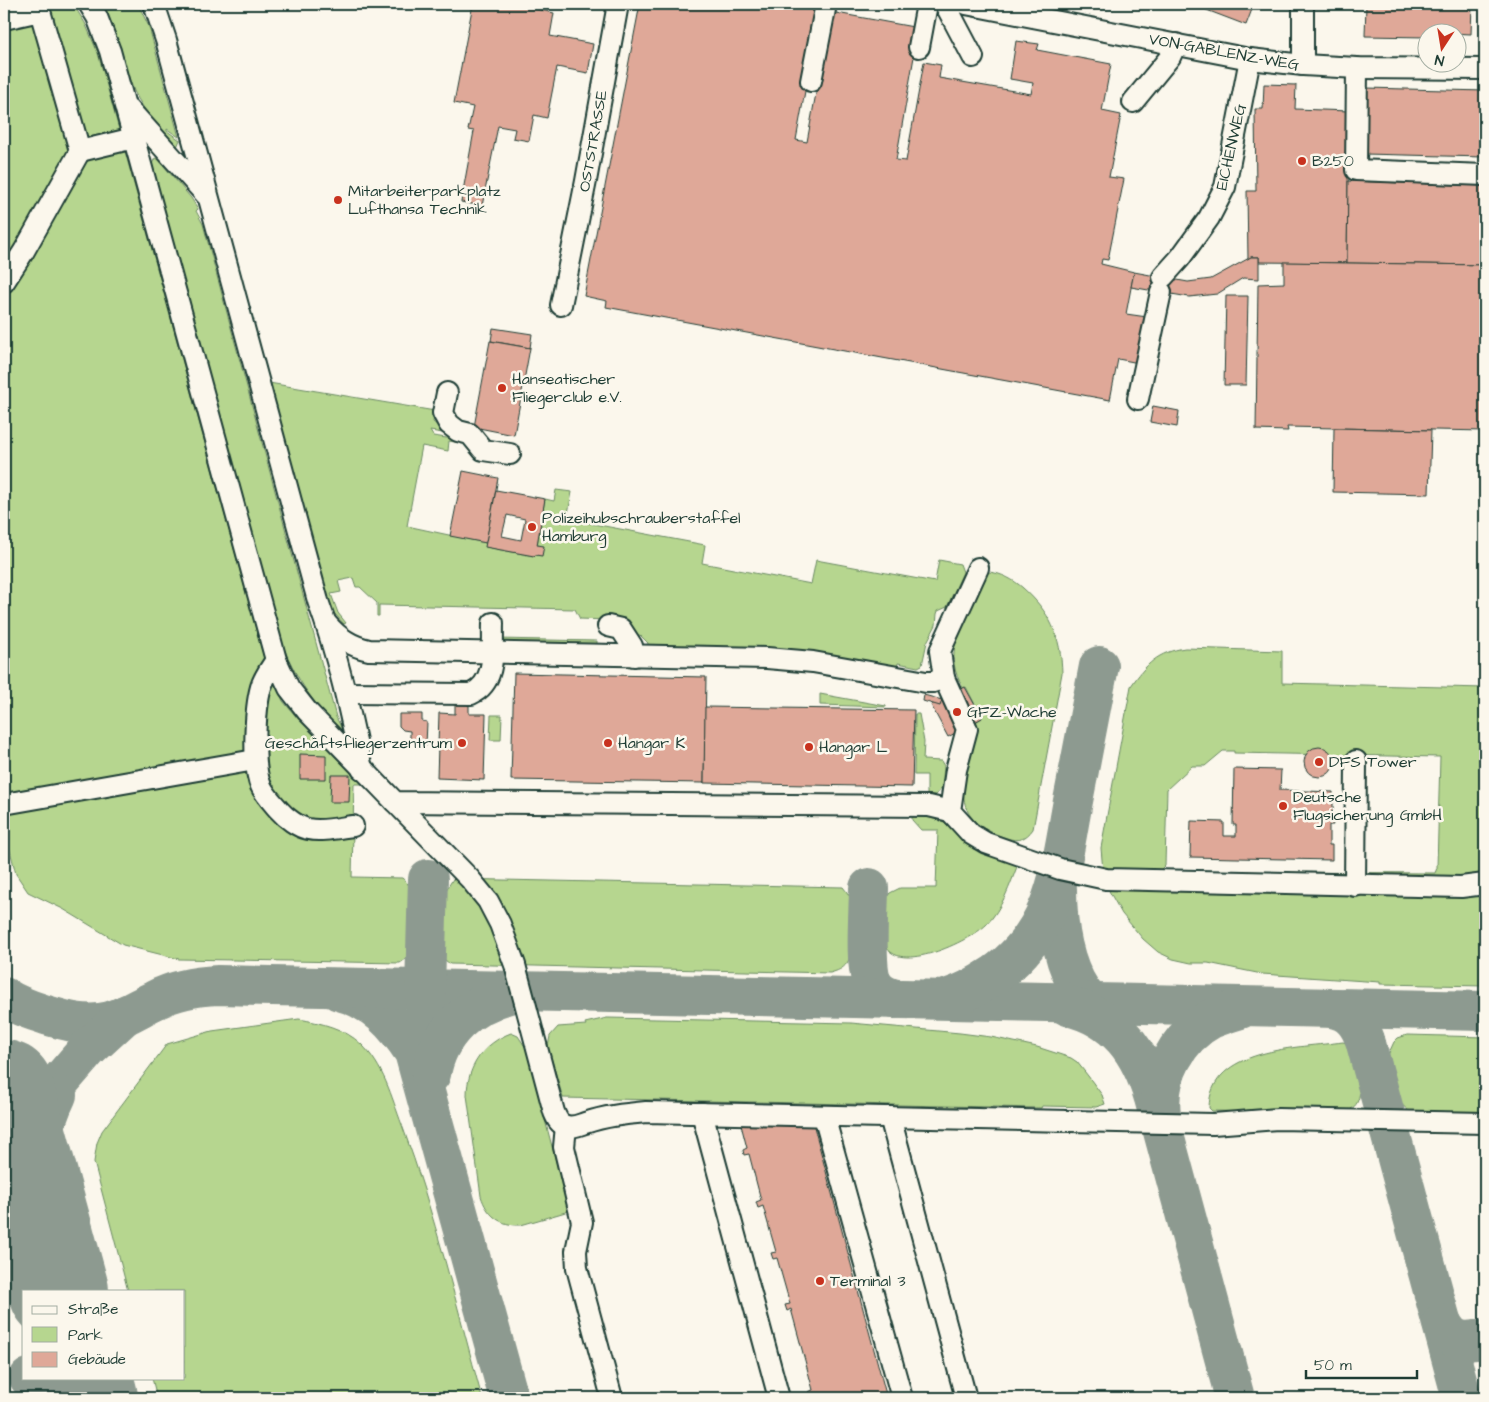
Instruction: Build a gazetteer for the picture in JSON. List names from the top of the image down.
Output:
{
  "streets": {
    "lane": ["VON-GABLENZ-WEG", "OSTSTRASSE", "EICHENWEG"]
  },
  "crossings": [
    ["VON-GABLENZ-WEG", "EICHENWEG"]
  ],
  "places": [
    "B250",
    "Mitarbeiterparkplatz Lufthansa Technik",
    "Hanseatischer Fliegerclub e.V.",
    "Polizeihubschrauberstaffel Hamburg",
    "GFZ-Wache",
    "Geschäftsfliegerzentrum",
    "Hangar K",
    "Hangar L",
    "DFS Tower",
    "Deutsche Flugsicherung GmbH",
    "Terminal 3"
  ],
  "legend": ["Straße", "Park", "Gebäude"],
  "scale_bar": "50 m",
  "north": "bottom"
}
